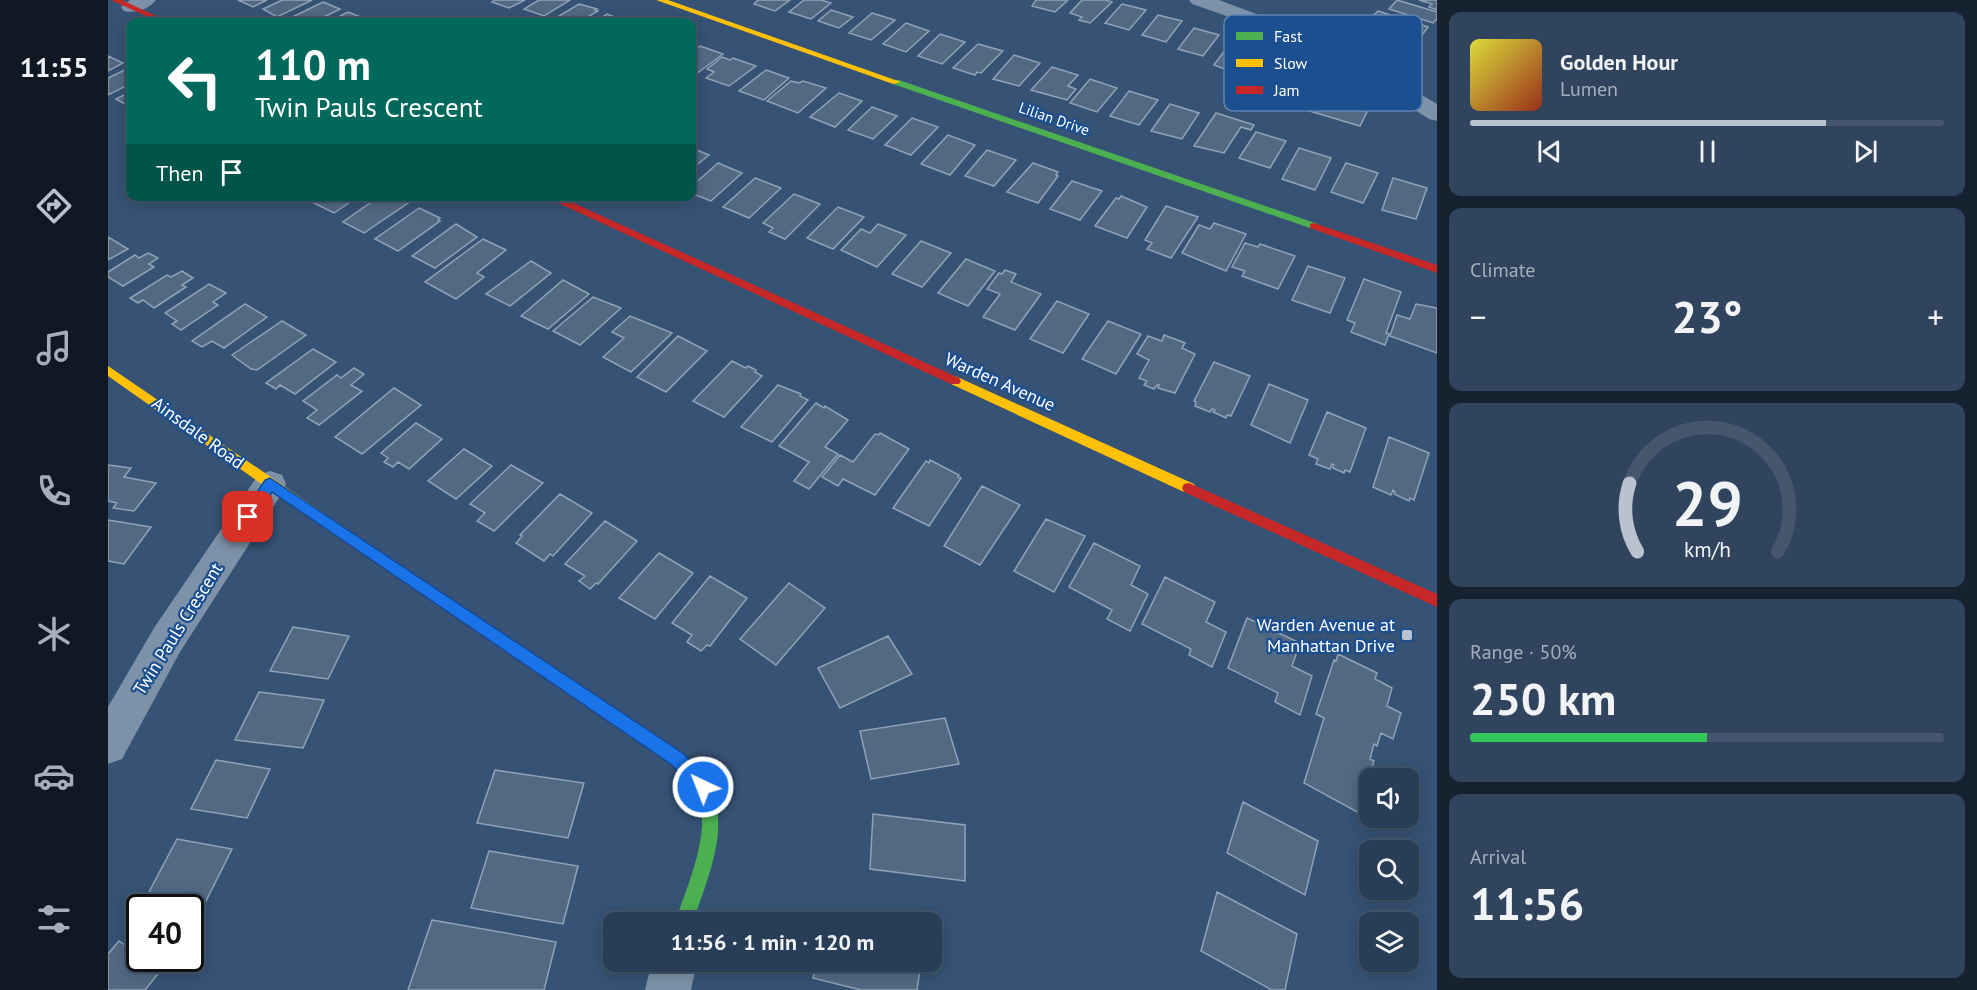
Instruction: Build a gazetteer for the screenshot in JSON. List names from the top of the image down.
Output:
{
  "streets": {
    "street": [
      "Lilian Drive",
      "Warden Avenue",
      "Ainsdale Road",
      "Twin Pauls Crescent"
    ]
  },
  "crossings": [
    ["Ainsdale Road", "Twin Pauls Crescent"]
  ],
  "places": {
    "transit": ["Warden Avenue at Manhattan Drive"]
  },
  "legend": ["Fast", "Slow", "Jam"],
  "page": {
    "tabs": "11:55",
    "turn": ["110 m", "Twin Pauls Crescent"],
    "song": ["Golden Hour", "Lumen"],
    "then": "Then",
    "tile": [
      "Climate",
      ["Range · 50%", "250 km"],
      ["Arrival", "11:56"]
    ],
    "heat": ["−", "23°", "+"],
    "limit": "40",
    "trip": "11:56 · 1 min · 120 m",
    "gauge": ["29", "km/h"]
  }
}
